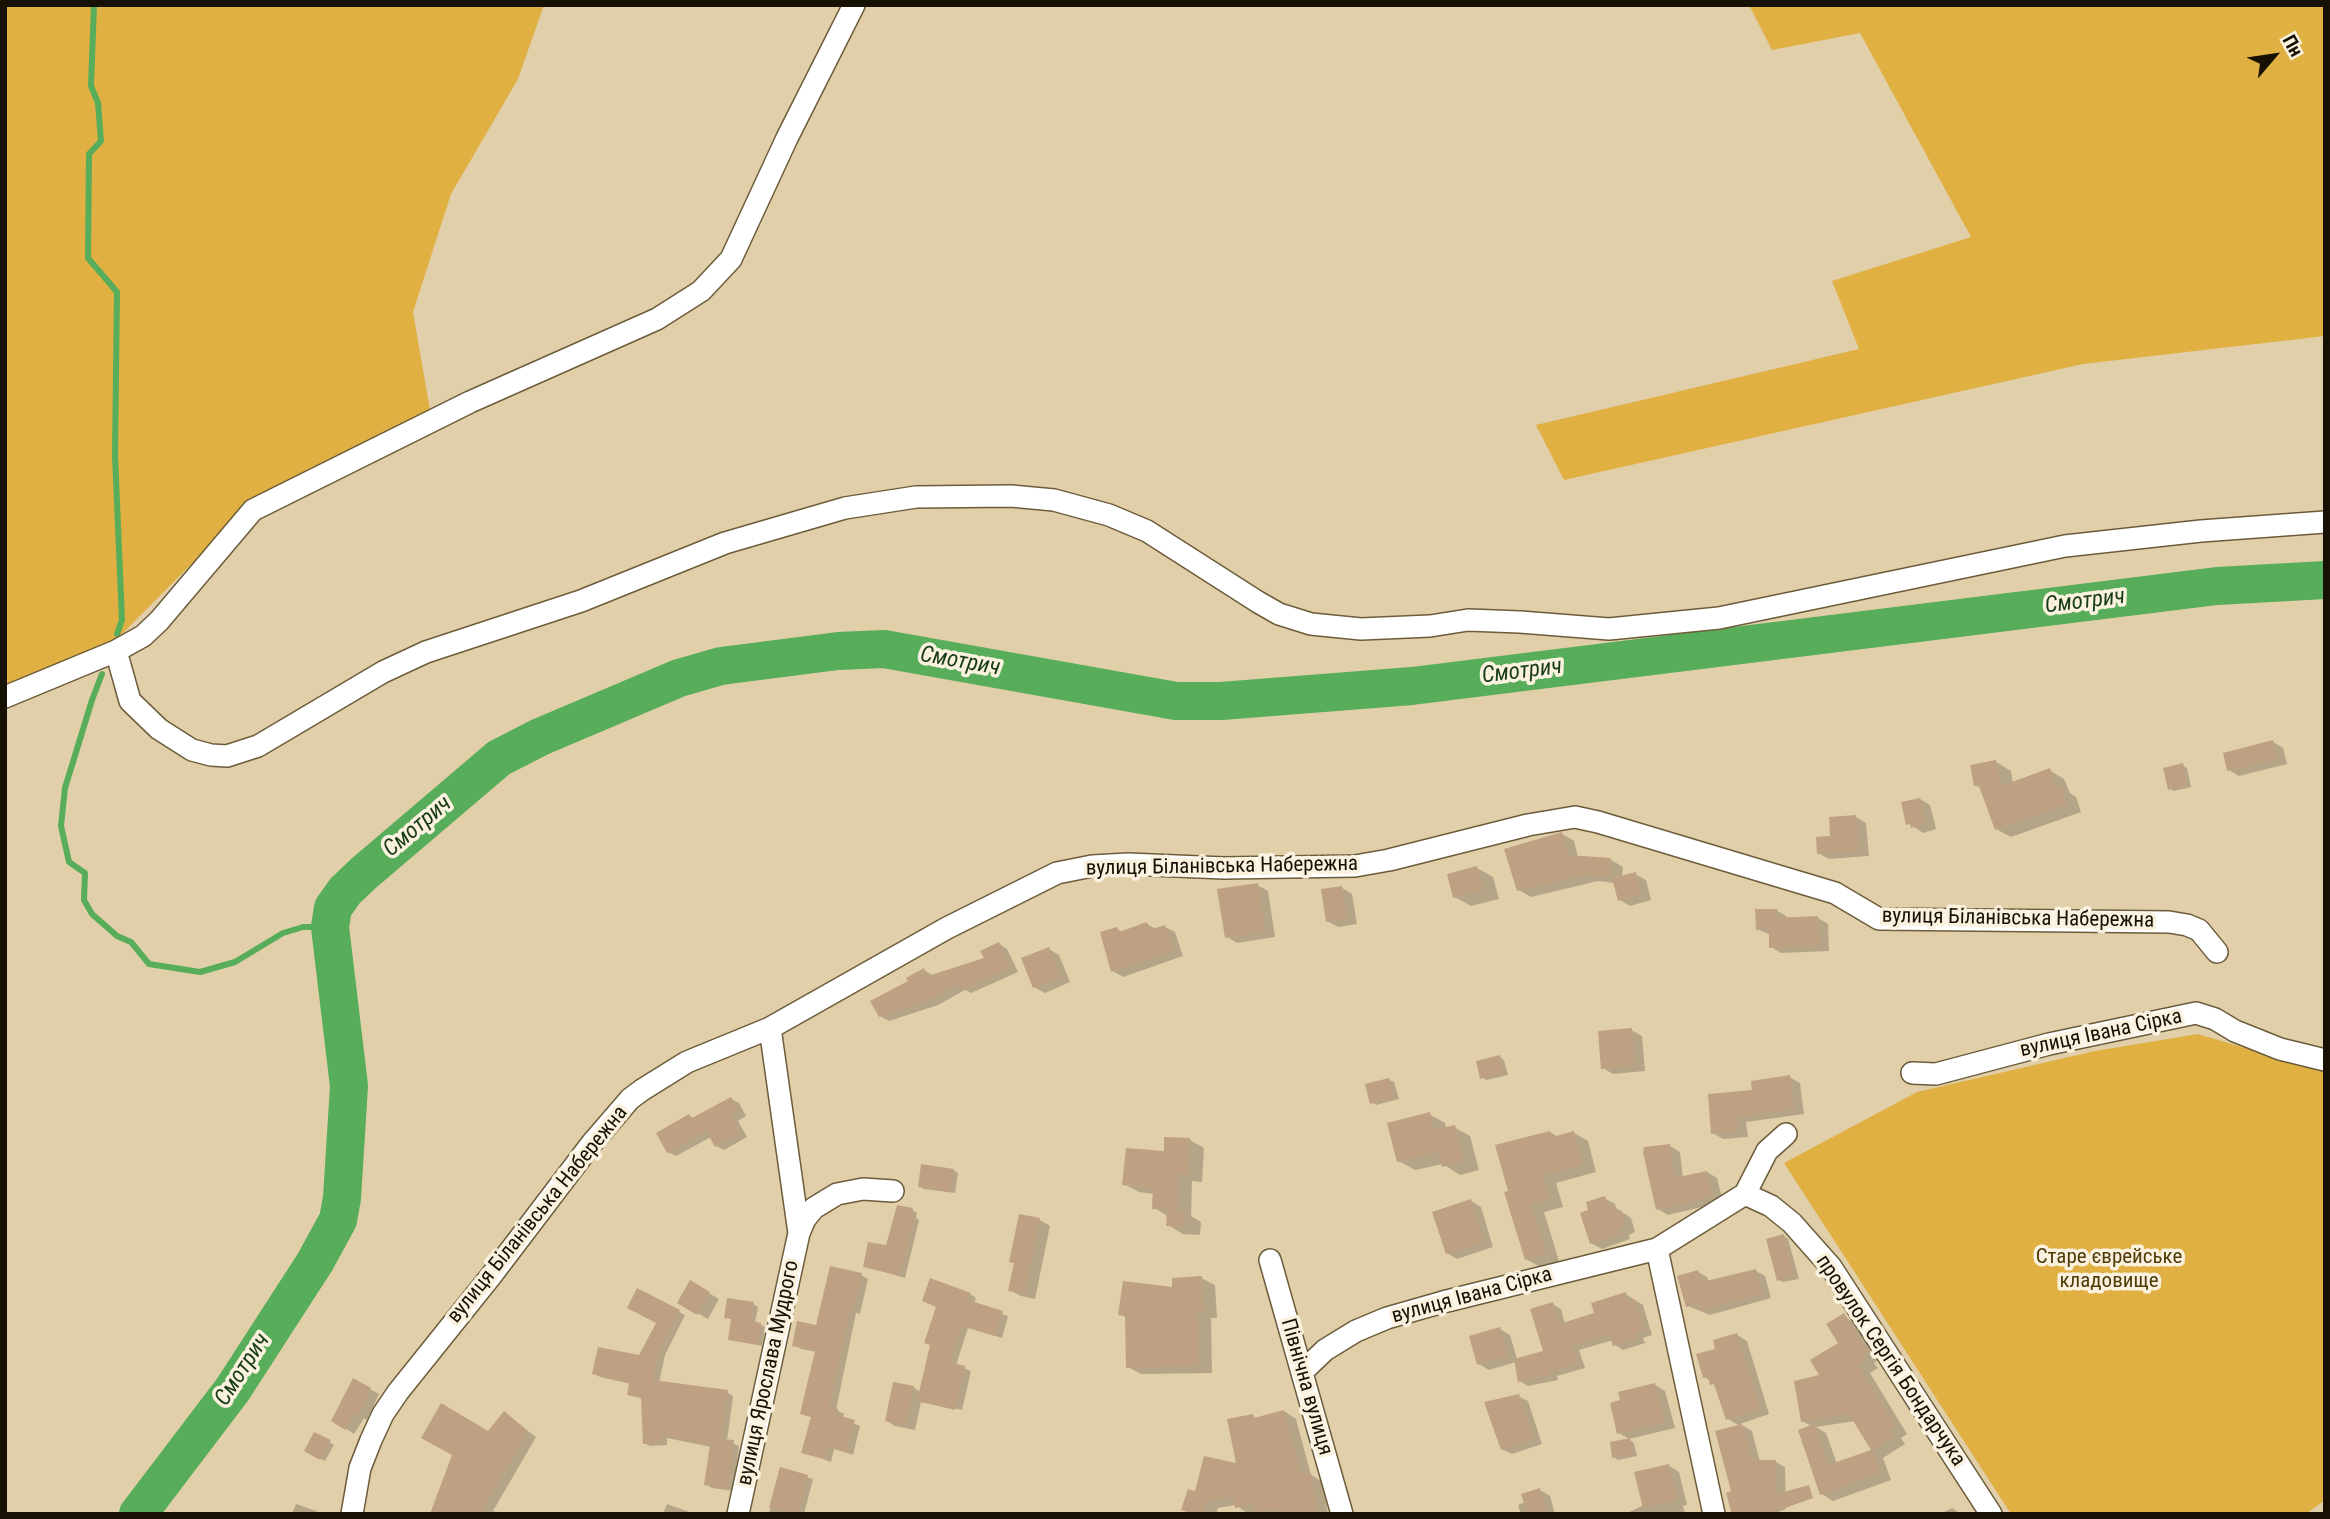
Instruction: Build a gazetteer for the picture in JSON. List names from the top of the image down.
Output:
{
  "streets": {
    "street": [
      "вулиця Біланівська Набережна",
      "вулиця Івана Сірка",
      "провулок Сергія Бондарчука",
      "вулиця Ярослава Мудрого",
      "Північна вулиця"
    ]
  },
  "crossings": [
    ["вулиця Івана Сірка", "провулок Сергія Бондарчука"],
    ["вулиця Івана Сірка", "Північна вулиця"]
  ],
  "water": ["Смотрич"],
  "parks": ["Старе єврейське кладовище"],
  "north": "top right"
}
